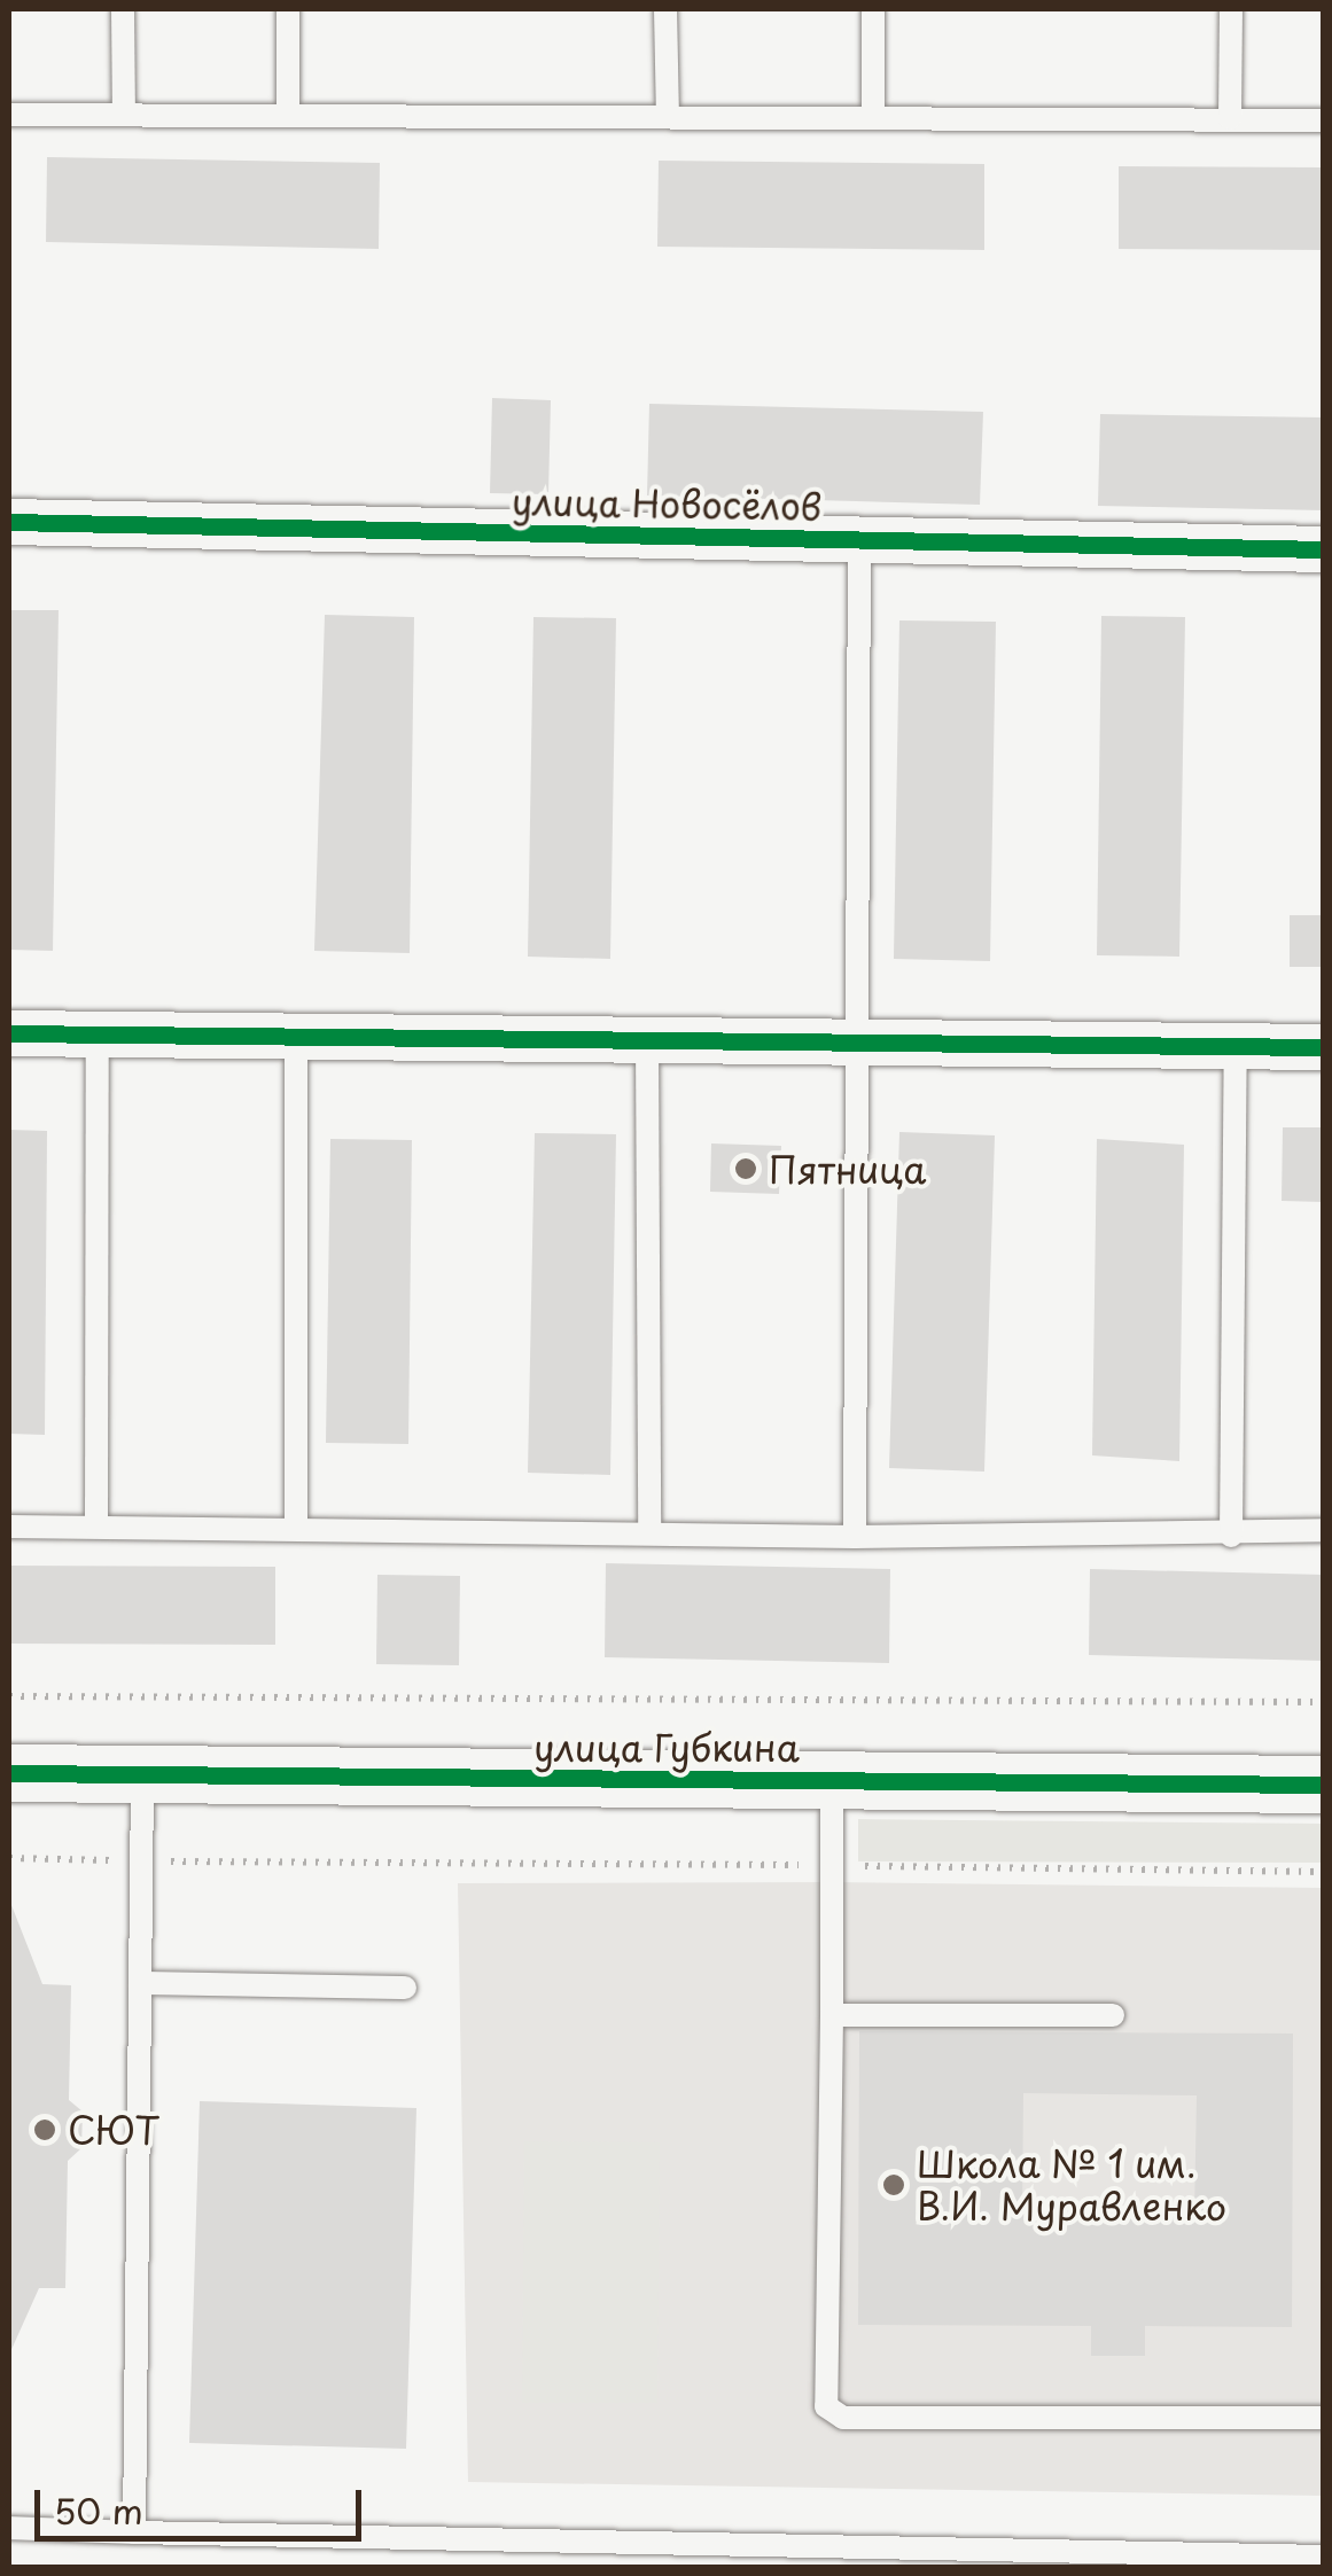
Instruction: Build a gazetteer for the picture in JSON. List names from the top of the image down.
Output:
{
  "streets": {
    "street": ["улица Новосёлов", "улица Губкина"]
  },
  "places": ["Пятница", "СЮТ", "Школа № 1 им. В.И. Муравленко"],
  "scale_bar": "50 m"
}
